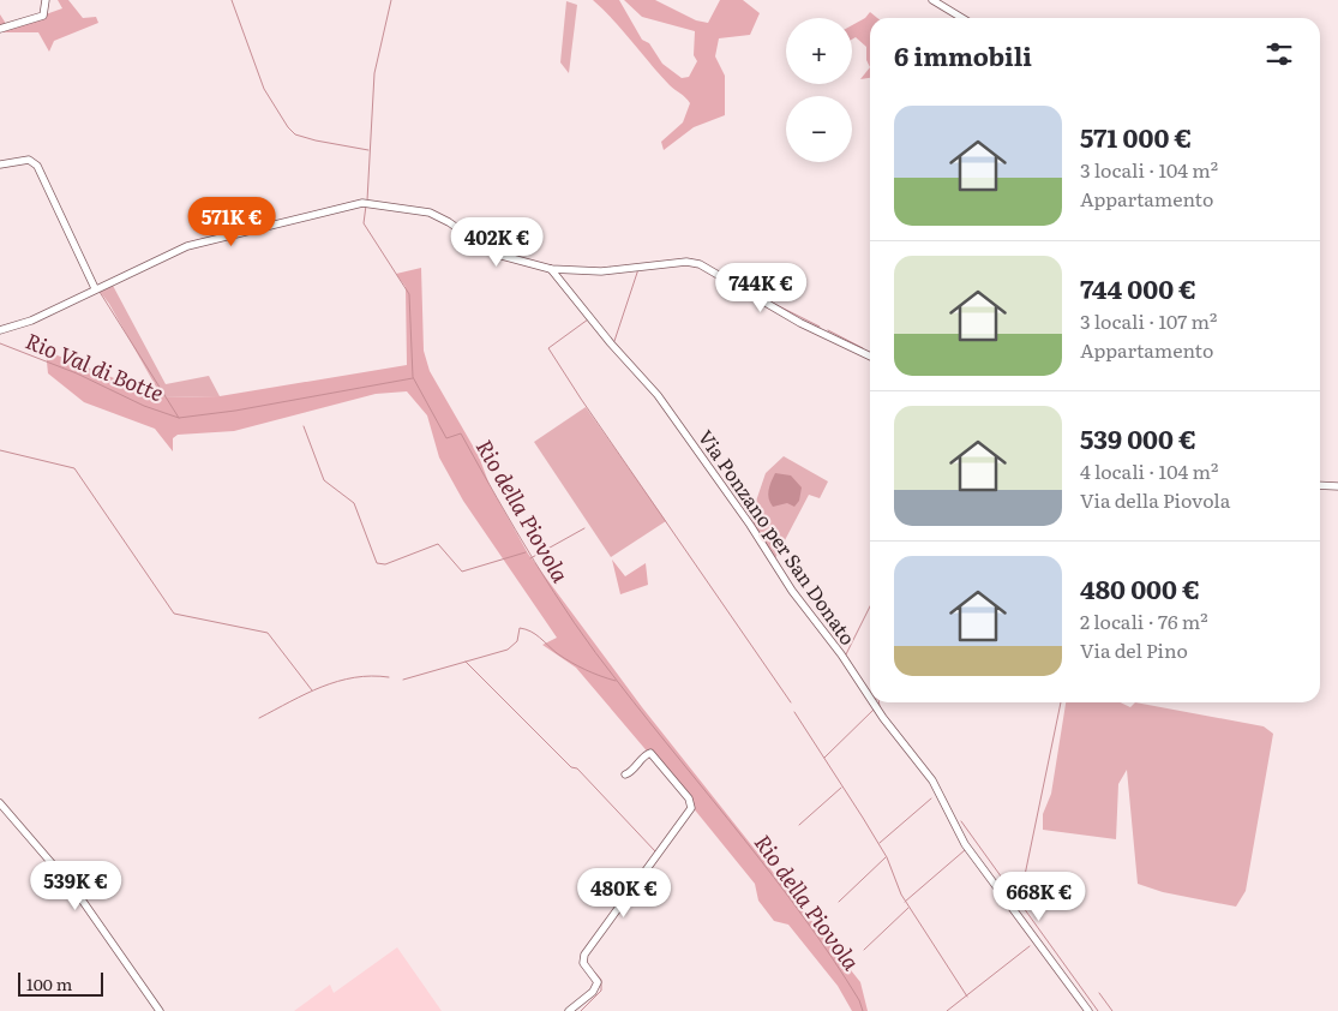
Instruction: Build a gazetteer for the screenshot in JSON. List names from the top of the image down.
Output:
{
  "streets": {
    "street": ["Via Ponzano per San Donato"]
  },
  "water": ["Rio Val di Botte", "Rio della Piovola"],
  "scale_bar": "100 m",
  "page": {
    "map_buttons": ["+", "−"],
    "heading": "6 immobili",
    "list": [
      {
        "name": "571 000 €",
        "note": "3 locali · 104 m² · Appartamento"
      },
      {
        "name": "744 000 €",
        "note": "3 locali · 107 m² · Appartamento"
      },
      {
        "name": "539 000 €",
        "note": "4 locali · 104 m² · Via della Piovola"
      },
      {
        "name": "480 000 €",
        "note": "2 locali · 76 m² · Via del Pino"
      }
    ],
    "price": [
      "571K €",
      "402K €",
      "744K €",
      "539K €",
      "480K €",
      "668K €"
    ],
    "scale": "100 m"
  }
}
